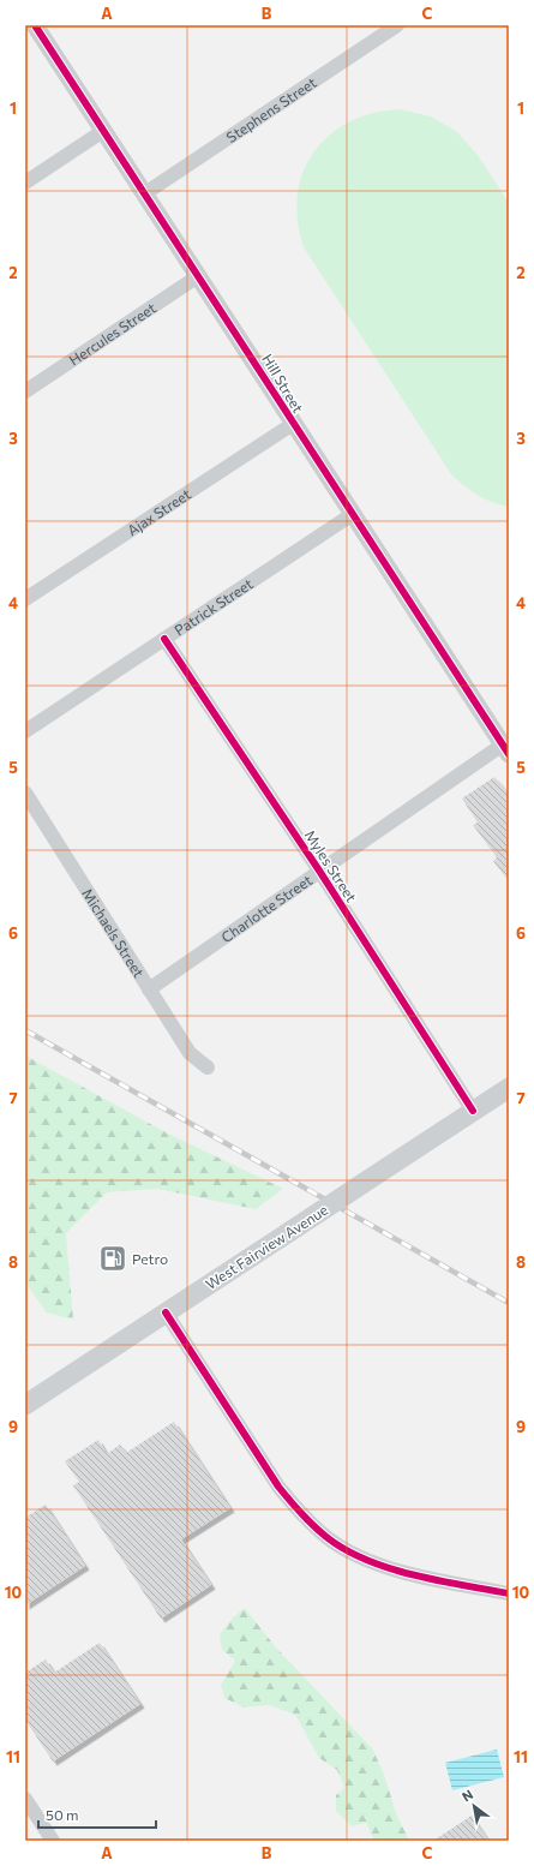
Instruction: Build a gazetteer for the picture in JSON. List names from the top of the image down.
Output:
{
  "streets": {
    "main road": ["West Fairview Avenue"],
    "street": [
      "Stephens Street",
      "Hercules Street",
      "Hill Street",
      "Ajax Street",
      "Patrick Street",
      "Myles Street",
      "Charlotte Street",
      "Michaels Street"
    ]
  },
  "crossings": [
    ["Stephens Street", "Hill Street"],
    ["Hercules Street", "Hill Street"],
    ["Hill Street", "Ajax Street"],
    ["Hill Street", "Patrick Street"],
    ["Hill Street", "Charlotte Street"],
    ["Patrick Street", "Myles Street"],
    ["Myles Street", "Charlotte Street"],
    ["Myles Street", "West Fairview Avenue"],
    ["Charlotte Street", "Michaels Street"]
  ],
  "places": {
    "fuel station": ["Petro"]
  },
  "scale_bar": "50 m",
  "north": "top left",
  "grid": {
    "columns": ["A", "B", "C"],
    "rows": [
      "1",
      "2",
      "3",
      "4",
      "5",
      "6",
      "7",
      "8",
      "9",
      "10",
      "11"
    ]
  }
}
